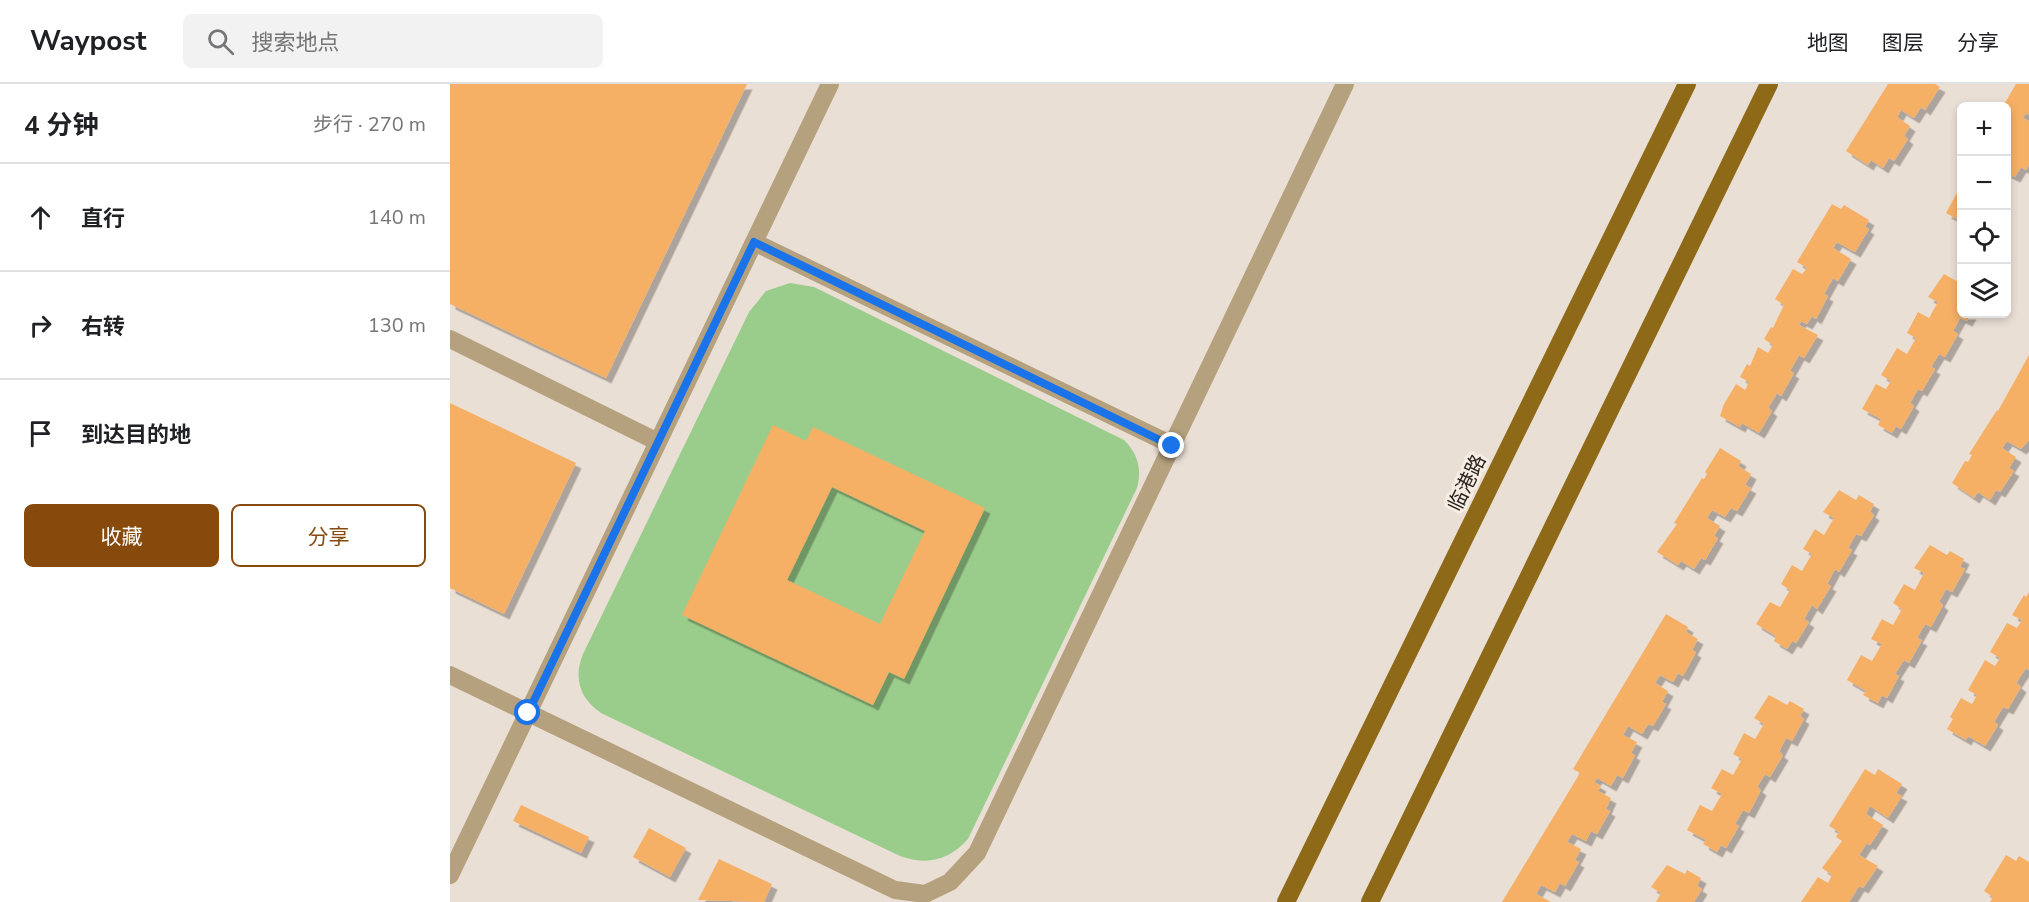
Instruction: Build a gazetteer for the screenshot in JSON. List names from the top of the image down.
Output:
{
  "streets": {
    "main road": ["临港路"]
  },
  "page": {
    "header": "Waypost",
    "search": "搜索地点",
    "nav": ["地图", "图层", "分享"],
    "heading": ["4 分钟", "步行 · 270 m"],
    "map_buttons": ["+", "−"],
    "list": [
      ["直行", "140 m"],
      ["右转", "130 m"],
      "到达目的地"
    ],
    "buttons": ["收藏", "分享"]
  }
}
